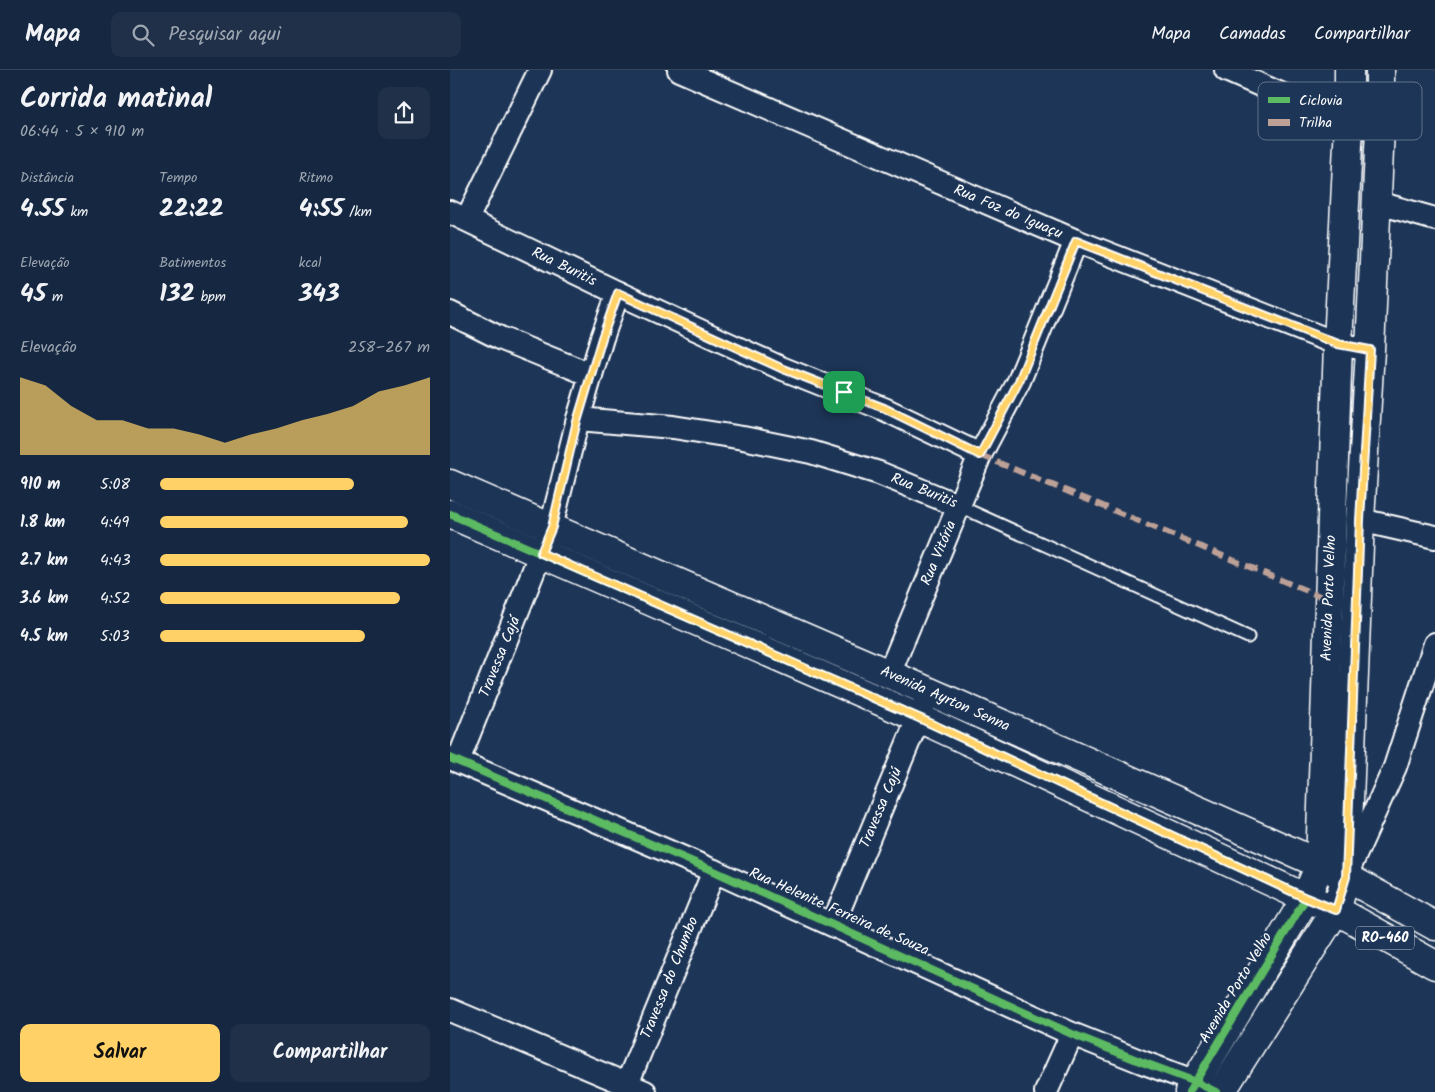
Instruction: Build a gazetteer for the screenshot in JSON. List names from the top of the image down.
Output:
{
  "streets": {
    "street": [
      "Rua Foz do Iguaçu",
      "Rua Buritis",
      "Rua Vitória",
      "Avenida Porto Velho",
      "Travessa Cajá",
      "Avenida Ayrton Senna",
      "Travessa Cajú",
      "Rua Helenite Ferreira de Souza",
      "RO-460",
      "Travessa do Chumbo"
    ]
  },
  "crossings": [
    ["Rua Foz do Iguaçu", "Rua Vitória"],
    ["Rua Foz do Iguaçu", "Avenida Porto Velho"],
    ["Rua Buritis", "Rua Vitória"],
    ["Rua Buritis", "Travessa Cajá"],
    ["Rua Vitória", "Avenida Ayrton Senna"],
    ["Avenida Porto Velho", "Avenida Ayrton Senna"],
    ["Avenida Porto Velho", "Rua Helenite Ferreira de Souza"],
    ["Travessa Cajá", "Avenida Ayrton Senna"],
    ["Travessa Cajá", "Rua Helenite Ferreira de Souza"],
    ["Avenida Ayrton Senna", "Travessa Cajú"],
    ["Travessa Cajú", "Rua Helenite Ferreira de Souza"],
    ["Rua Helenite Ferreira de Souza", "Travessa do Chumbo"]
  ],
  "legend": ["Ciclovia", "Trilha"],
  "page": {
    "header": "Mapa",
    "search": "Pesquisar aqui",
    "nav": ["Mapa", "Camadas", "Compartilhar"],
    "heading": ["Corrida matinal", "06:44 · 5 × 910 m"],
    "stats": [
      ["Distância", "4.55 km"],
      ["Tempo", "22:22"],
      ["Ritmo", "4:55 /km"],
      ["Elevação", "45 m"],
      ["Batimentos", "132 bpm"],
      ["kcal", "343"]
    ],
    "chart": ["Elevação", "258–267 m"],
    "list": [
      {
        "name": "910 m",
        "note": "5:08"
      },
      {
        "name": "1.8 km",
        "note": "4:49"
      },
      {
        "name": "2.7 km",
        "note": "4:43"
      },
      {
        "name": "3.6 km",
        "note": "4:52"
      },
      {
        "name": "4.5 km",
        "note": "5:03"
      }
    ],
    "buttons": ["Salvar", "Compartilhar"]
  }
}
